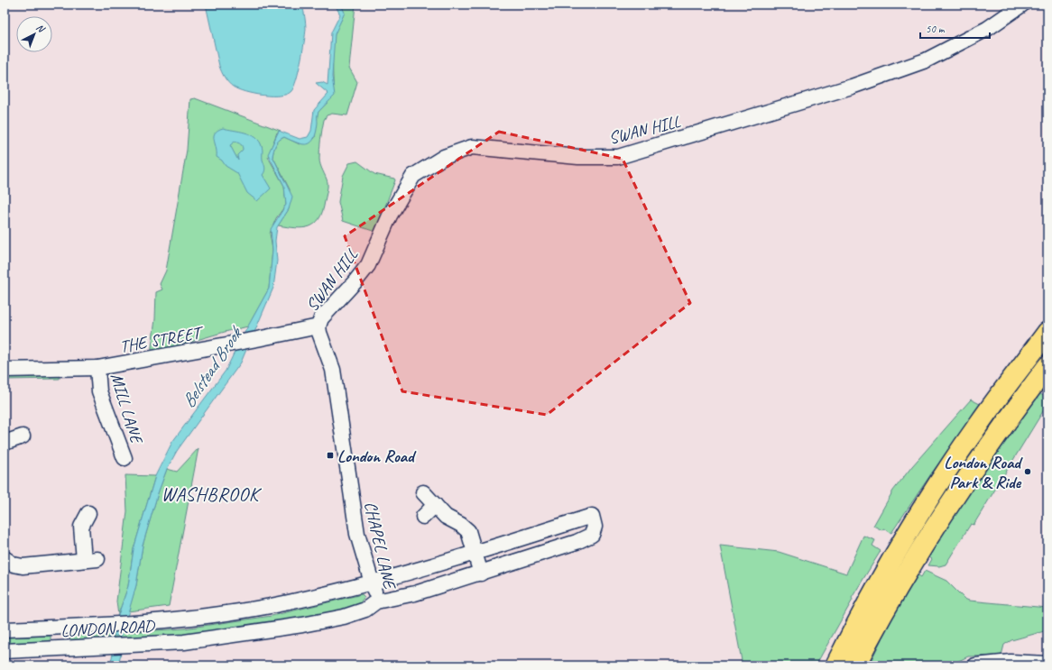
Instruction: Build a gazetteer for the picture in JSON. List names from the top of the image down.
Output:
{
  "streets": {
    "street": [
      "SWAN HILL",
      "THE STREET",
      "MILL LANE",
      "CHAPEL LANE",
      "LONDON ROAD"
    ]
  },
  "crossings": [
    ["SWAN HILL", "THE STREET"],
    ["SWAN HILL", "CHAPEL LANE"],
    ["THE STREET", "MILL LANE"],
    ["THE STREET", "CHAPEL LANE"],
    ["CHAPEL LANE", "LONDON ROAD"]
  ],
  "districts": ["WASHBROOK"],
  "water": ["Belstead Brook"],
  "places": {
    "transit": ["London Road"],
    "other": ["London Road Park & Ride"]
  },
  "scale_bar": "50 m",
  "north": "top right"
}
